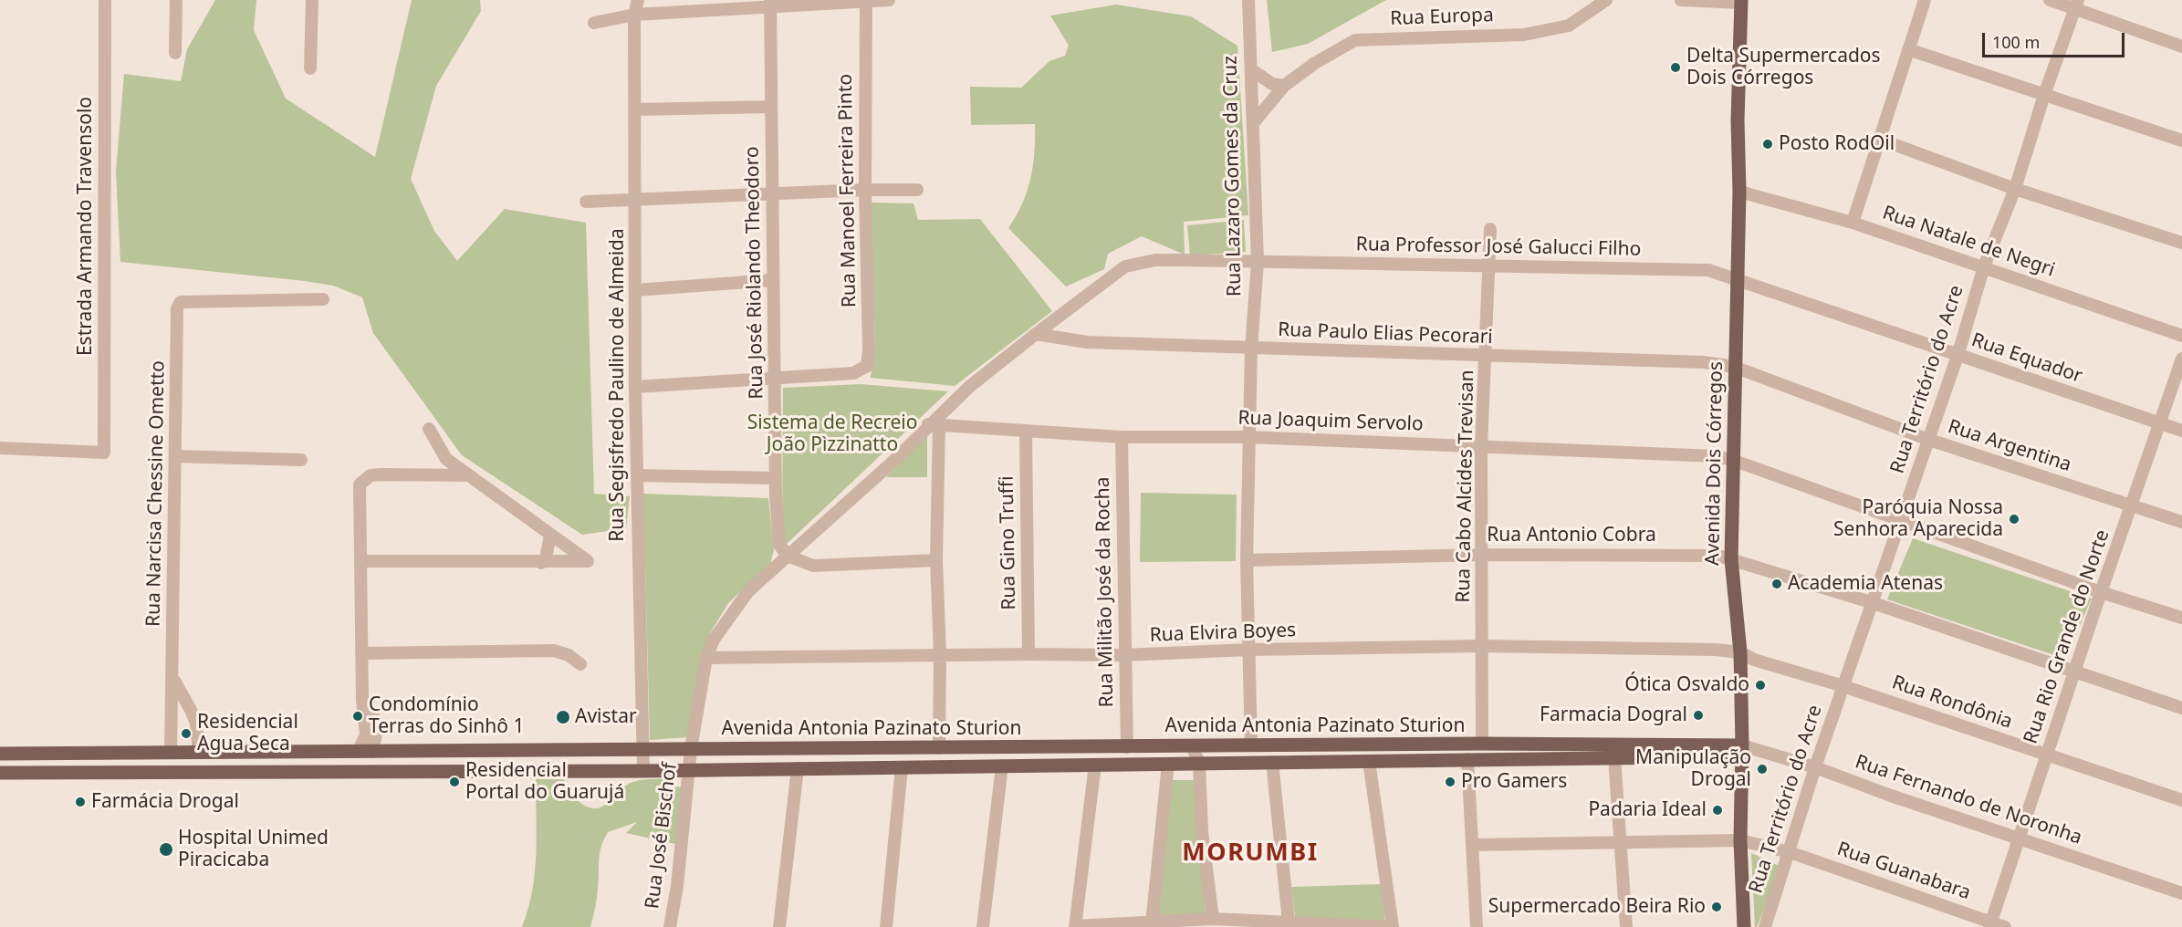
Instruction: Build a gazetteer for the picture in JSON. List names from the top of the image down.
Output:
{
  "streets": {
    "main road": ["Avenida Dois Córregos", "Avenida Antonia Pazinato Sturion"],
    "street": [
      "Rua Europa",
      "Rua Lazaro Gomes da Cruz",
      "Rua Manoel Ferreira Pinto",
      "Estrada Armando Travensolo",
      "Rua Natale de Negri",
      "Rua Professor José Galucci Filho",
      "Rua José Riolando Theodoro",
      "Rua Paulo Elias Pecorari",
      "Rua Equador",
      "Rua Território do Acre",
      "Rua Segisfredo Paulino de Almeida",
      "Rua Joaquim Servolo",
      "Rua Argentina",
      "Rua Cabo Alcides Trevisan",
      "Rua Narcisa Chessine Ometto",
      "Rua Antonio Cobra",
      "Rua Gino Truffi",
      "Rua Militão José da Rocha",
      "Rua Elvira Boyes",
      "Rua Rio Grande do Norte",
      "Rua Rondônia",
      "Rua Fernando de Noronha",
      "Rua José Bischof",
      "Rua Guanabara"
    ]
  },
  "crossings": [
    ["Rua Europa", "Rua Lazaro Gomes da Cruz"],
    ["Rua Lazaro Gomes da Cruz", "Rua Professor José Galucci Filho"],
    ["Rua Lazaro Gomes da Cruz", "Rua Paulo Elias Pecorari"],
    ["Rua Lazaro Gomes da Cruz", "Rua Joaquim Servolo"],
    ["Rua Lazaro Gomes da Cruz", "Rua Antonio Cobra"],
    ["Rua Lazaro Gomes da Cruz", "Rua Elvira Boyes"],
    ["Rua Lazaro Gomes da Cruz", "Avenida Antonia Pazinato Sturion"],
    ["Rua Manoel Ferreira Pinto", "Rua José Riolando Theodoro"],
    ["Rua Natale de Negri", "Rua Território do Acre"],
    ["Rua Natale de Negri", "Avenida Dois Córregos"],
    ["Rua Professor José Galucci Filho", "Rua Paulo Elias Pecorari"],
    ["Rua Professor José Galucci Filho", "Rua Equador"],
    ["Rua Professor José Galucci Filho", "Rua Joaquim Servolo"],
    ["Rua Professor José Galucci Filho", "Avenida Dois Córregos"],
    ["Rua Professor José Galucci Filho", "Rua Cabo Alcides Trevisan"],
    ["Rua Professor José Galucci Filho", "Rua José Bischof"],
    ["Rua José Riolando Theodoro", "Rua José Bischof"],
    ["Rua Paulo Elias Pecorari", "Rua Argentina"],
    ["Rua Paulo Elias Pecorari", "Avenida Dois Córregos"],
    ["Rua Paulo Elias Pecorari", "Rua Cabo Alcides Trevisan"],
    ["Rua Equador", "Rua Território do Acre"],
    ["Rua Equador", "Avenida Dois Córregos"],
    ["Rua Equador", "Rua Rio Grande do Norte"],
    ["Rua Território do Acre", "Rua Joaquim Servolo"],
    ["Rua Território do Acre", "Rua Argentina"],
    ["Rua Território do Acre", "Rua Antonio Cobra"],
    ["Rua Território do Acre", "Rua Rondônia"],
    ["Rua Território do Acre", "Rua Fernando de Noronha"],
    ["Rua Território do Acre", "Rua Guanabara"],
    ["Rua Segisfredo Paulino de Almeida", "Avenida Antonia Pazinato Sturion"],
    ["Rua Joaquim Servolo", "Avenida Dois Córregos"],
    ["Rua Joaquim Servolo", "Rua Cabo Alcides Trevisan"],
    ["Rua Joaquim Servolo", "Rua Gino Truffi"],
    ["Rua Joaquim Servolo", "Rua Militão José da Rocha"],
    ["Rua Joaquim Servolo", "Rua Rio Grande do Norte"],
    ["Rua Joaquim Servolo", "Rua José Bischof"],
    ["Rua Argentina", "Avenida Dois Córregos"],
    ["Rua Argentina", "Rua Rio Grande do Norte"],
    ["Avenida Dois Córregos", "Rua Antonio Cobra"],
    ["Avenida Dois Córregos", "Rua Elvira Boyes"],
    ["Avenida Dois Córregos", "Rua Rondônia"],
    ["Avenida Dois Córregos", "Avenida Antonia Pazinato Sturion"],
    ["Avenida Dois Córregos", "Rua Fernando de Noronha"],
    ["Avenida Dois Córregos", "Rua Guanabara"],
    ["Rua Cabo Alcides Trevisan", "Rua Antonio Cobra"],
    ["Rua Cabo Alcides Trevisan", "Rua Elvira Boyes"],
    ["Rua Cabo Alcides Trevisan", "Avenida Antonia Pazinato Sturion"],
    ["Rua Narcisa Chessine Ometto", "Avenida Antonia Pazinato Sturion"],
    ["Rua Antonio Cobra", "Rua Rio Grande do Norte"],
    ["Rua Gino Truffi", "Rua Elvira Boyes"],
    ["Rua Militão José da Rocha", "Rua Elvira Boyes"],
    ["Rua Militão José da Rocha", "Avenida Antonia Pazinato Sturion"],
    ["Rua Elvira Boyes", "Rua Rondônia"],
    ["Rua Elvira Boyes", "Rua José Bischof"],
    ["Rua Rio Grande do Norte", "Rua Rondônia"],
    ["Rua Rio Grande do Norte", "Rua Fernando de Noronha"],
    ["Rua Rio Grande do Norte", "Rua Guanabara"],
    ["Avenida Antonia Pazinato Sturion", "Rua Fernando de Noronha"],
    ["Avenida Antonia Pazinato Sturion", "Rua José Bischof"]
  ],
  "districts": ["MORUMBI"],
  "parks": ["Sistema de Recreio João Pìzzinatto"],
  "places": [
    "Delta Supermercados Dois Córregos",
    "Posto RodOil",
    "Paróquia Nossa Senhora Aparecida",
    "Academia Atenas",
    "Ótica Osvaldo",
    "Farmacia Dogral",
    "Condomínio Terras do Sinhô 1",
    "Avistar",
    "Residencial Agua Seca",
    "Manipulação Drogal",
    "Residencial Portal do Guarujá",
    "Pro Gamers",
    "Farmácia Drogal",
    "Padaria Ideal",
    "Hospital Unimed Piracicaba",
    "Supermercado Beira Rio"
  ],
  "scale_bar": "100 m"
}
